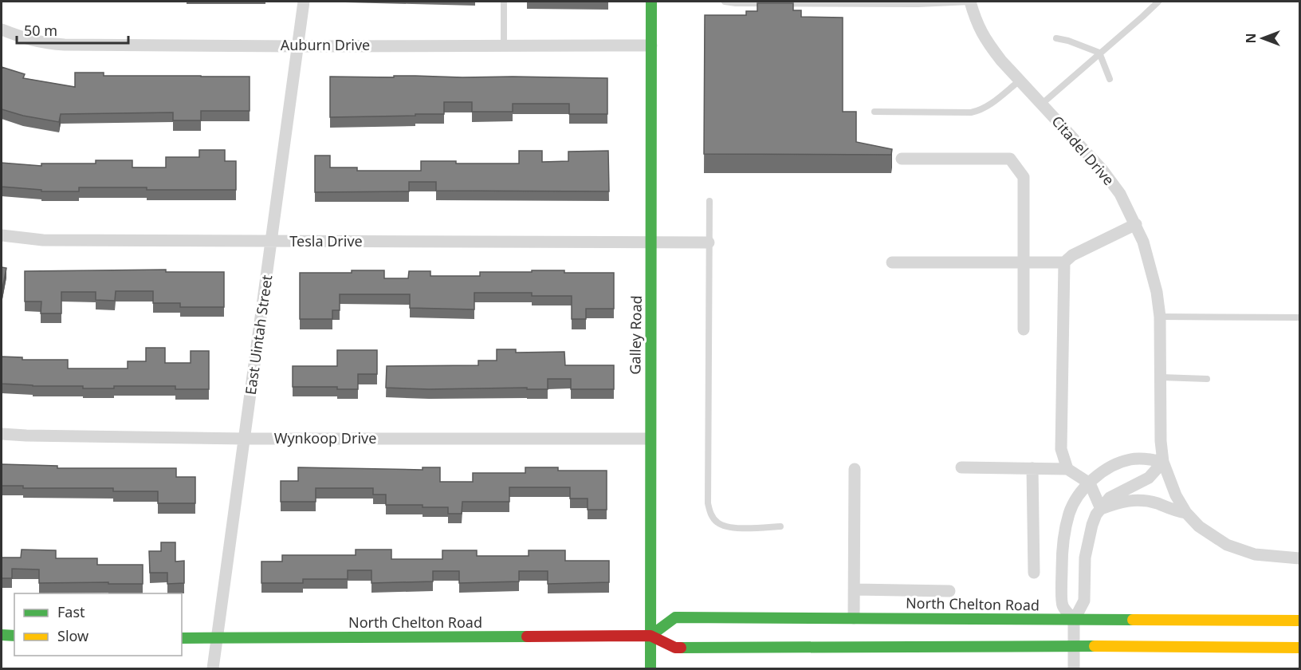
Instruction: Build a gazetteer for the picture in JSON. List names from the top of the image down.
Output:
{
  "streets": {
    "main road": ["Galley Road", "North Chelton Road"],
    "street": [
      "Auburn Drive",
      "Citadel Drive",
      "Tesla Drive",
      "East Uintah Street",
      "Wynkoop Drive"
    ]
  },
  "crossings": [
    ["Auburn Drive", "East Uintah Street"],
    ["Auburn Drive", "Galley Road"],
    ["Tesla Drive", "East Uintah Street"],
    ["Tesla Drive", "Galley Road"],
    ["East Uintah Street", "Wynkoop Drive"],
    ["East Uintah Street", "North Chelton Road"],
    ["Galley Road", "Wynkoop Drive"],
    ["Galley Road", "North Chelton Road"]
  ],
  "legend": ["Fast", "Slow"],
  "scale_bar": "50 m",
  "north": "left"
}
